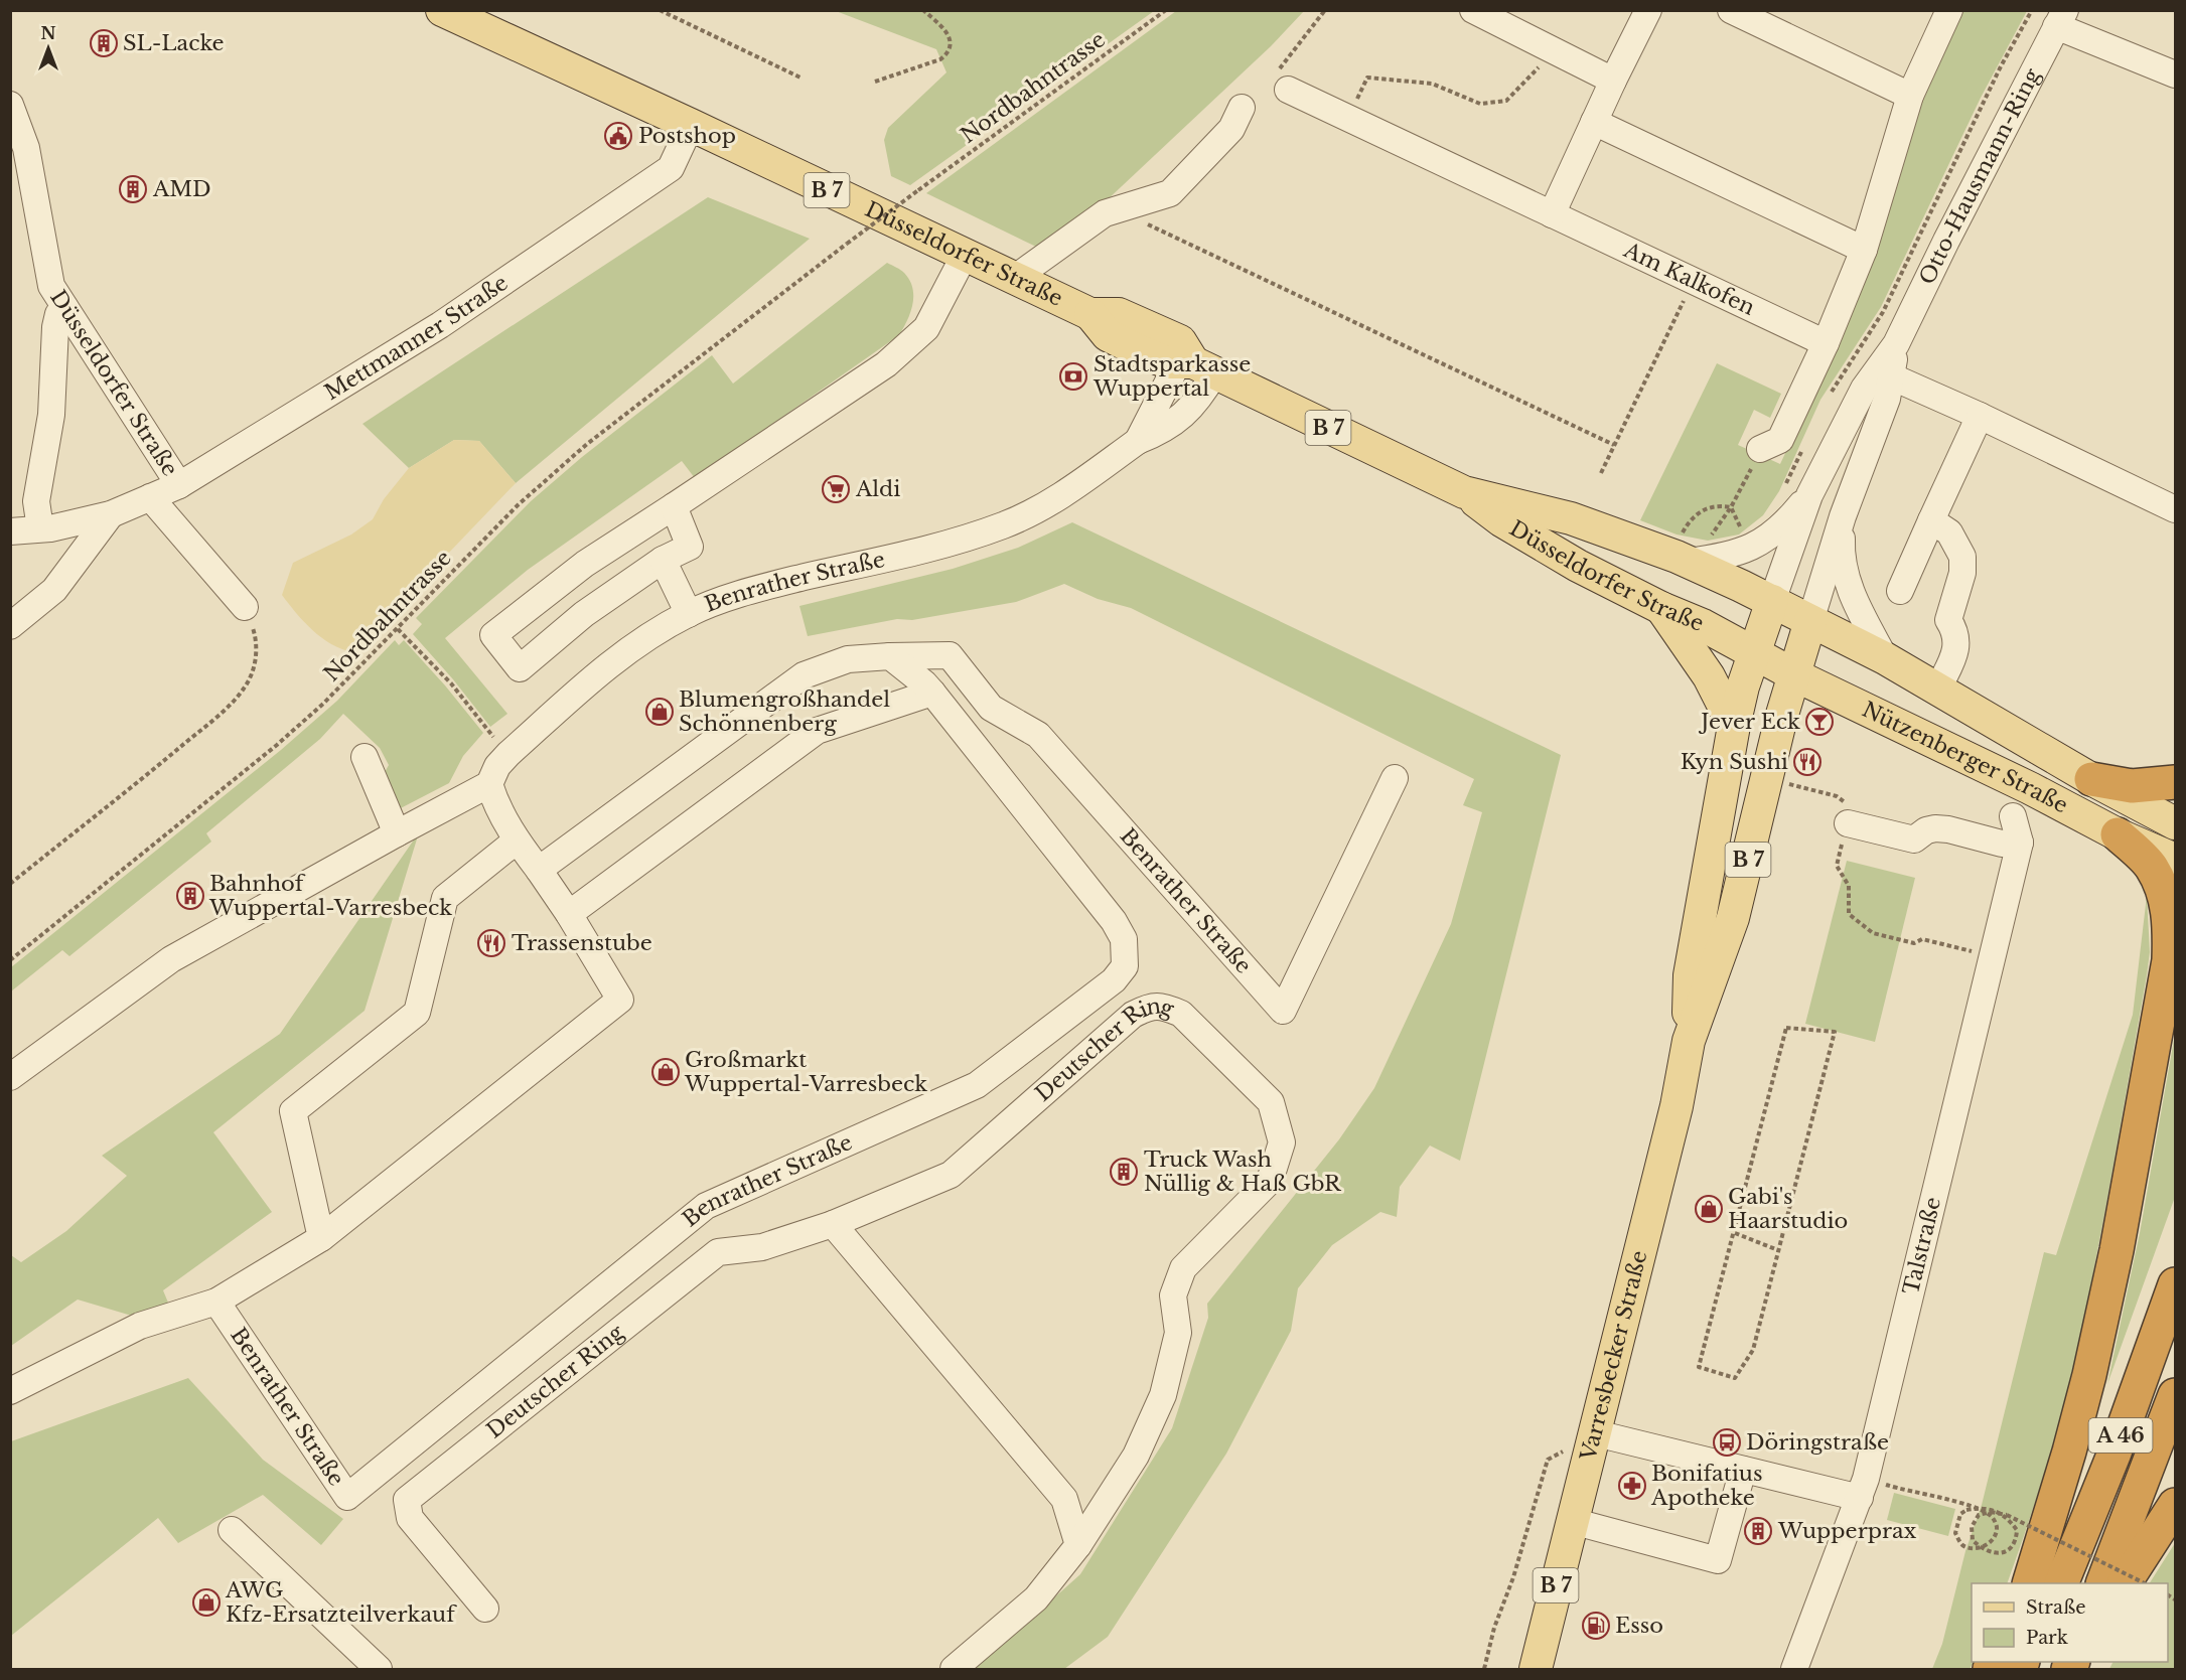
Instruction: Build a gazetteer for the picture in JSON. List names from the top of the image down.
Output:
{
  "streets": {
    "highway": ["A 46"],
    "main road": [
      "B 7",
      "Düsseldorfer Straße",
      "Nützenberger Straße",
      "Varresbecker Straße"
    ],
    "street": [
      "Otto-Hausmann-Ring",
      "Am Kalkofen",
      "Mettmanner Straße",
      "Benrather Straße",
      "Deutscher Ring",
      "Talstraße"
    ],
    "path": ["Nordbahntrasse"]
  },
  "crossings": [
    ["Otto-Hausmann-Ring", "B 7"],
    ["Otto-Hausmann-Ring", "Düsseldorfer Straße"],
    ["Otto-Hausmann-Ring", "Nützenberger Straße"],
    ["B 7", "Düsseldorfer Straße"],
    ["B 7", "Nützenberger Straße"],
    ["B 7", "Varresbecker Straße"],
    ["Düsseldorfer Straße", "Mettmanner Straße"],
    ["Düsseldorfer Straße", "Benrather Straße"],
    ["Düsseldorfer Straße", "Nützenberger Straße"],
    ["Düsseldorfer Straße", "Varresbecker Straße"],
    ["Nützenberger Straße", "Varresbecker Straße"]
  ],
  "places": {
    "building": [
      "SL-Lacke",
      "AMD",
      "Bahnhof Wuppertal-Varresbeck",
      "Truck Wash Nüllig & Haß GbR",
      "Wupperprax"
    ],
    "public building": ["Postshop"],
    "bank": ["Stadtsparkasse Wuppertal"],
    "supermarket": ["Aldi"],
    "shop": [
      "Blumengroßhandel Schönnenberg",
      "Großmarkt Wuppertal-Varresbeck",
      "Gabi's Haarstudio",
      "AWG Kfz-Ersatzteilverkauf"
    ],
    "bar": ["Jever Eck"],
    "restaurant": ["Kyn Sushi", "Trassenstube"],
    "bus stop": ["Döringstraße"],
    "pharmacy": ["Bonifatius Apotheke"],
    "fuel station": ["Esso"]
  },
  "legend": ["Straße", "Park"],
  "north": "top"
}
